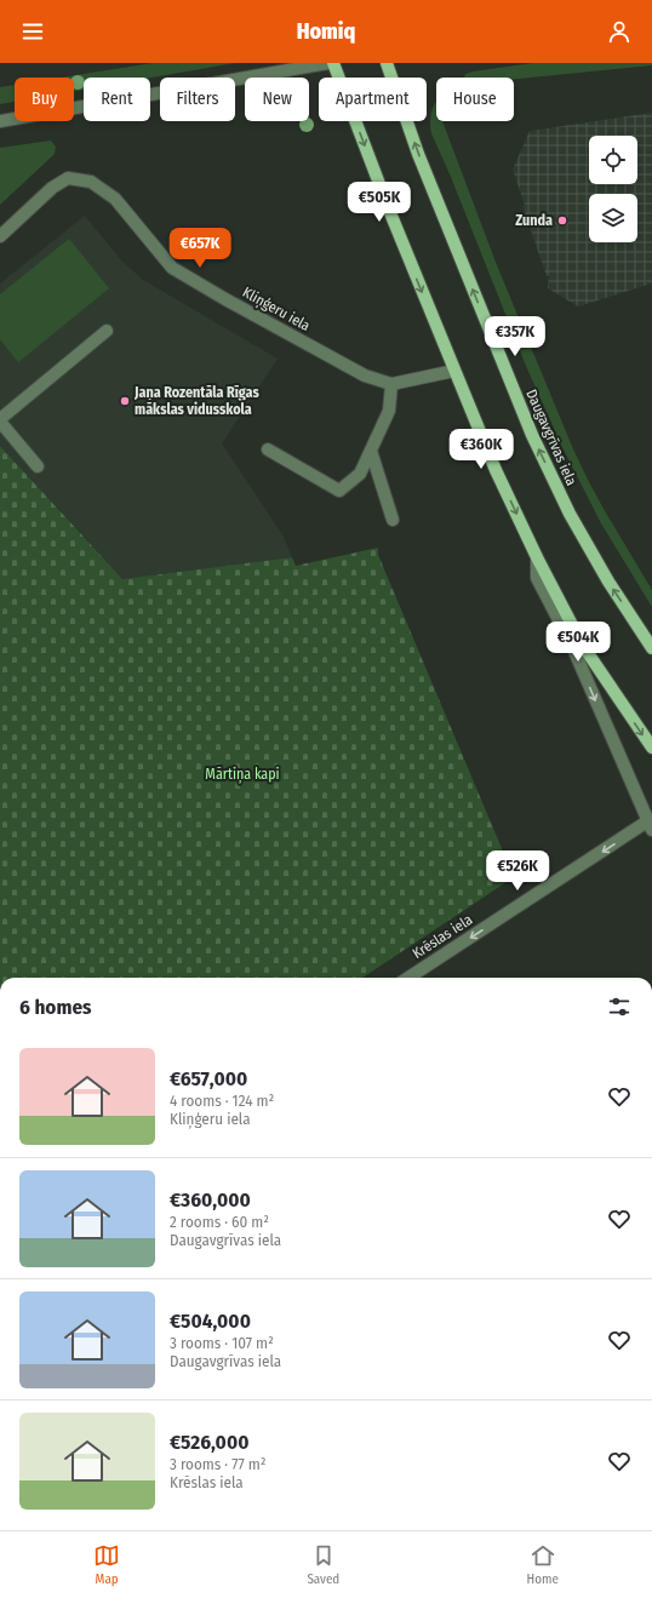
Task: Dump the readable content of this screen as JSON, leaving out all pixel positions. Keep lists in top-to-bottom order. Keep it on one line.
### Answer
{"streets":{"main road":["Daugavgrīvas iela"],"street":["Kliņģeru iela","Krēslas iela"]},"one_way":["Krēslas iela"],"parks":["Mārtiņa kapi"],"places":["Zunda","Jaņa Rozentāla Rīgas mākslas vidusskola"],"page":{"header":"Homiq","chip":["Buy","Rent","Filters","New","Apartment","House"],"price":["€505K","€657K","€357K","€360K","€504K","€526K"],"heading":"6 homes","list":[{"name":"€657,000","note":"4 rooms · 124 m² · Kliņģeru iela"},{"name":"€360,000","note":"2 rooms · 60 m² · Daugavgrīvas iela"},{"name":"€504,000","note":"3 rooms · 107 m² · Daugavgrīvas iela"},{"name":"€526,000","note":"3 rooms · 77 m² · Krēslas iela"}],"tabs":["Map","Saved","Home"]}}
